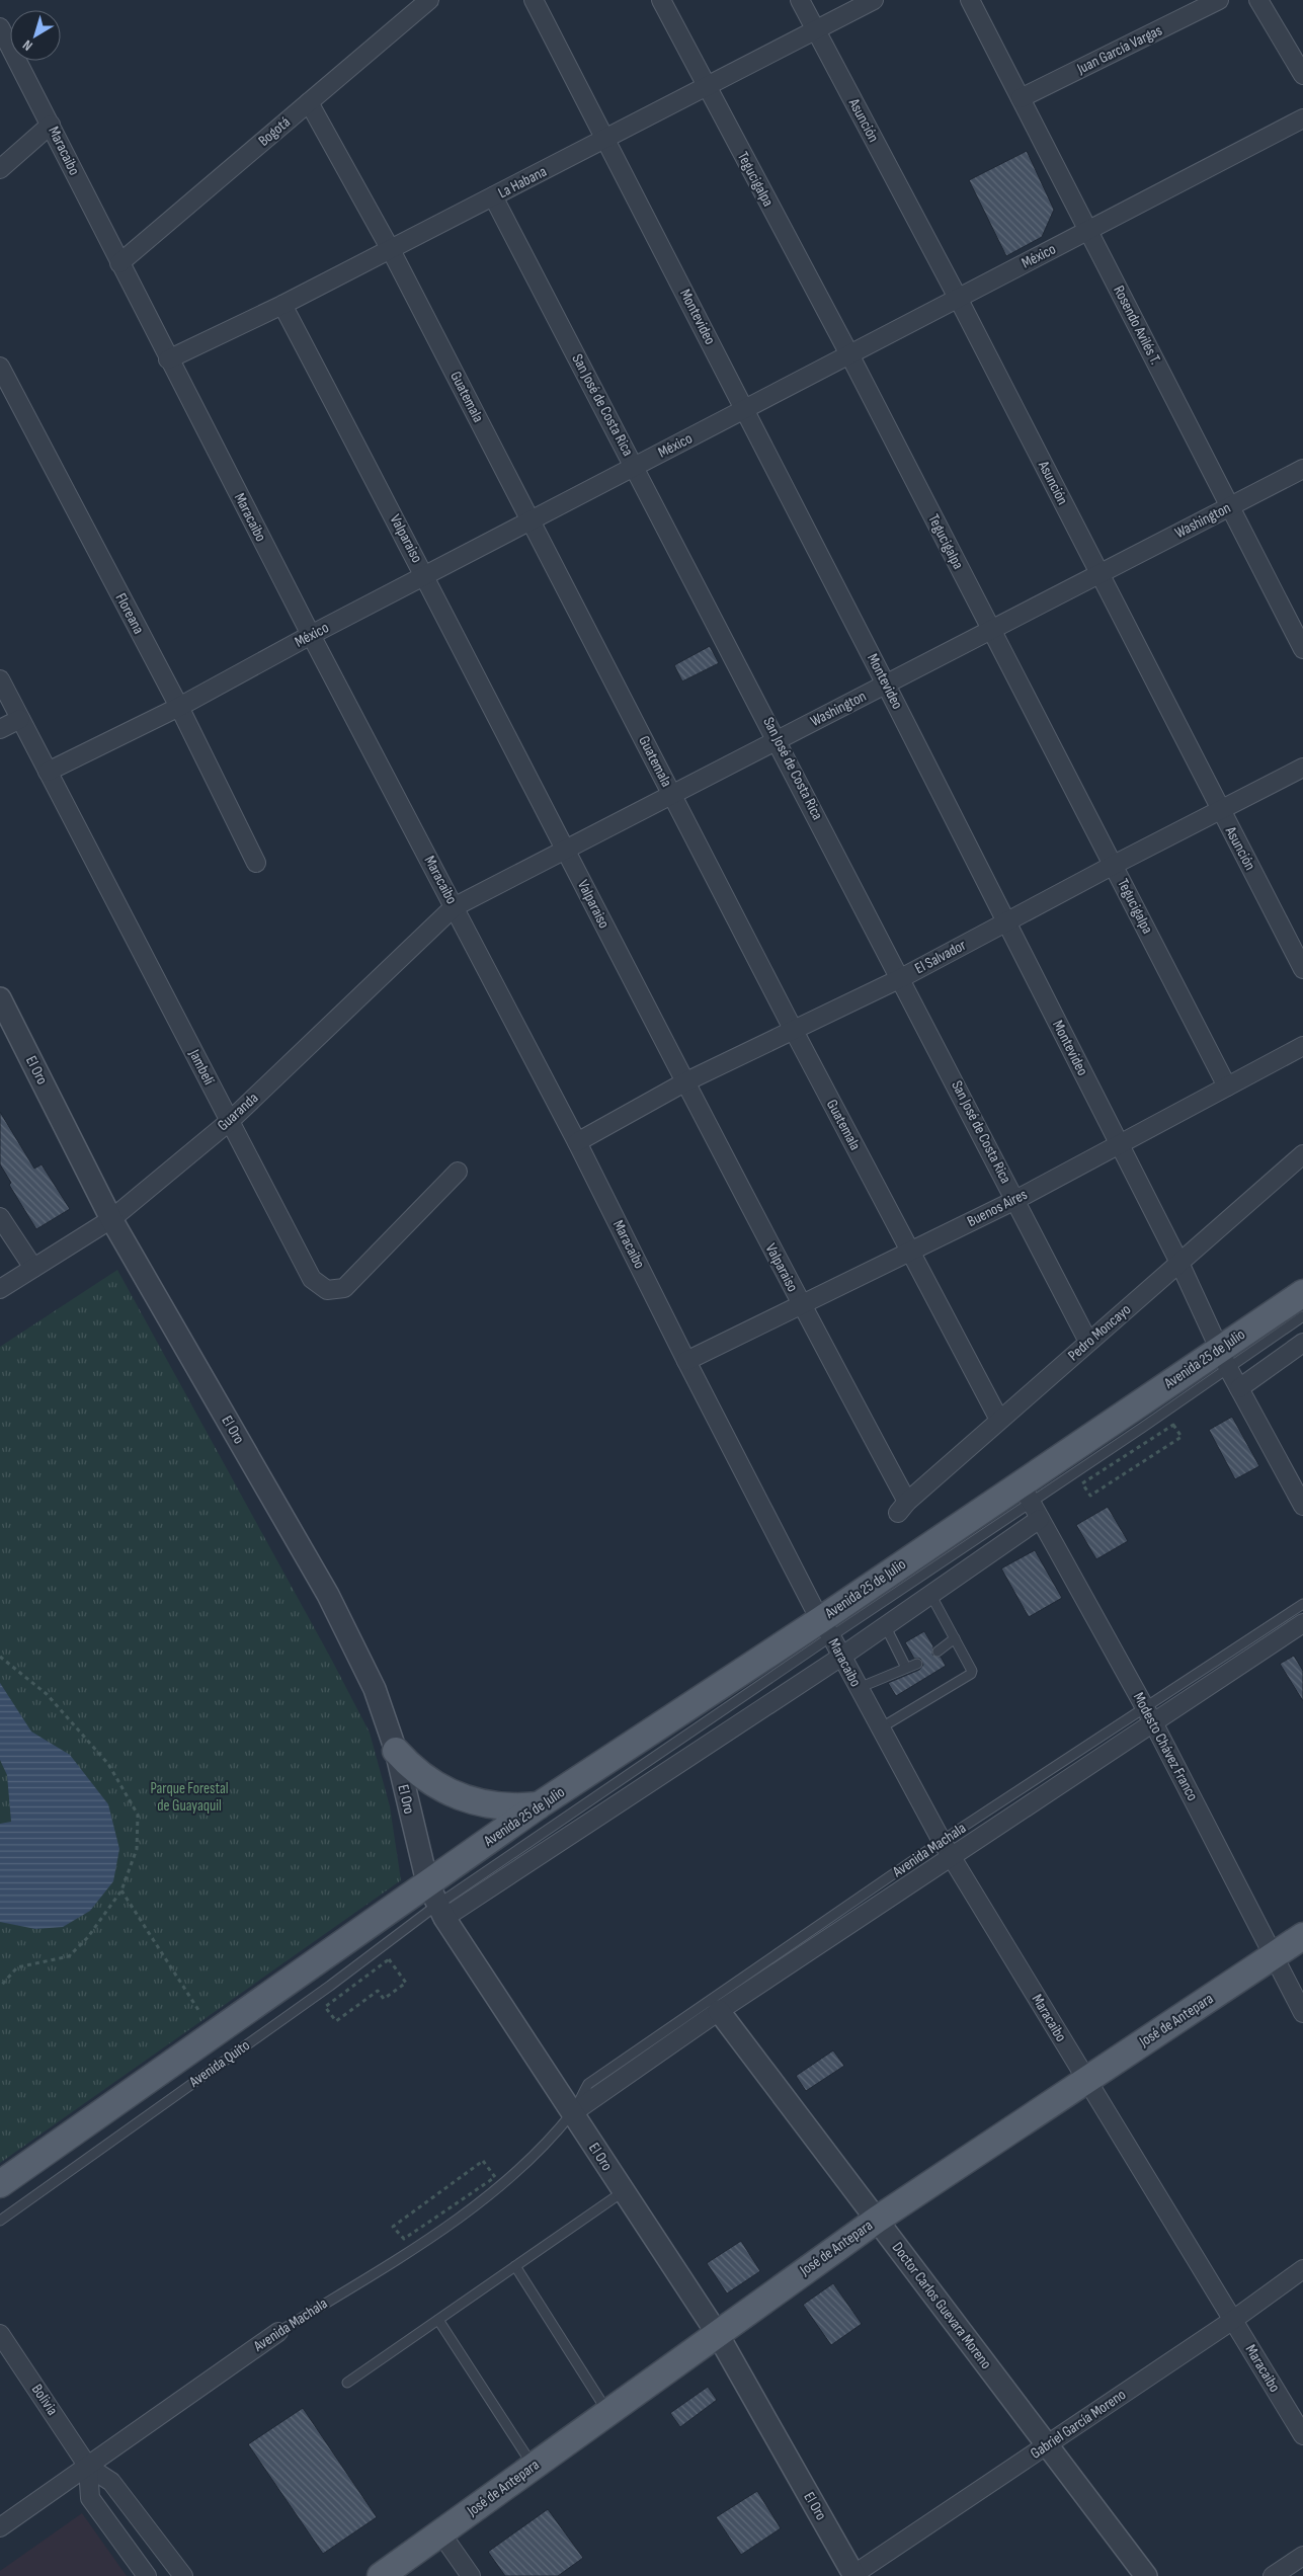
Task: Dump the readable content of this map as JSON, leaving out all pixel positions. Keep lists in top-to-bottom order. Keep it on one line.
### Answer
{"streets":{"main road":["Avenida 25 de Julio","José de Antepara","Avenida Quito"],"street":["Juan García Vargas","Asunción","Bogotá","Maracaibo","Tegucigalpa","La Habana","México","Montevideo","Rosendo Avilés T.","Guatemala","San José de Costa Rica","Washington","Valparaiso","Floreana","El Salvador","Jambelí","El Oro","Guaranda","Buenos Aires","Pedro Moncayo","Modesto Chávez Franco","Avenida Machala","Doctor Carlos Guevara Moreno","Bolivia","Gabriel García Moreno"]},"crossings":[["Juan García Vargas","Rosendo Avilés T."],["Asunción","La Habana"],["Asunción","México"],["Asunción","Washington"],["Asunción","El Salvador"],["Bogotá","Maracaibo"],["Bogotá","Guatemala"],["Maracaibo","La Habana"],["Maracaibo","México"],["Maracaibo","Washington"],["Maracaibo","El Salvador"],["Maracaibo","Guaranda"],["Maracaibo","Buenos Aires"],["Maracaibo","Avenida 25 de Julio"],["Maracaibo","Avenida Machala"],["Maracaibo","José de Antepara"],["Maracaibo","Gabriel García Moreno"],["Tegucigalpa","La Habana"],["Tegucigalpa","México"],["Tegucigalpa","Washington"],["Tegucigalpa","El Salvador"],["Tegucigalpa","Buenos Aires"],["La Habana","Montevideo"],["La Habana","Guatemala"],["La Habana","San José de Costa Rica"],["La Habana","Valparaiso"],["México","Montevideo"],["México","Rosendo Avilés T."],["México","Guatemala"],["México","San José de Costa Rica"],["México","Valparaiso"],["México","Floreana"],["México","Jambelí"],["Montevideo","Washington"],["Montevideo","El Salvador"],["Montevideo","Buenos Aires"],["Montevideo","Pedro Moncayo"],["Montevideo","Avenida 25 de Julio"],["Rosendo Avilés T.","Washington"],["Guatemala","Washington"],["Guatemala","El Salvador"],["Guatemala","Buenos Aires"],["Guatemala","Pedro Moncayo"],["San José de Costa Rica","Washington"],["San José de Costa Rica","El Salvador"],["San José de Costa Rica","Buenos Aires"],["San José de Costa Rica","Pedro Moncayo"],["Washington","Valparaiso"],["Washington","Guaranda"],["Valparaiso","El Salvador"],["Valparaiso","Buenos Aires"],["Valparaiso","Pedro Moncayo"],["Jambelí","Guaranda"],["El Oro","Guaranda"],["El Oro","Avenida 25 de Julio"],["El Oro","Avenida Machala"],["El Oro","José de Antepara"],["El Oro","Avenida Quito"],["El Oro","Gabriel García Moreno"],["Avenida 25 de Julio","Modesto Chávez Franco"],["Avenida 25 de Julio","Avenida Quito"],["Modesto Chávez Franco","Avenida Machala"],["Modesto Chávez Franco","José de Antepara"],["Avenida Machala","Doctor Carlos Guevara Moreno"],["Avenida Machala","Bolivia"],["José de Antepara","Doctor Carlos Guevara Moreno"],["Doctor Carlos Guevara Moreno","Gabriel García Moreno"]],"parks":["Parque Forestal de Guayaquil"],"north":"bottom left"}
